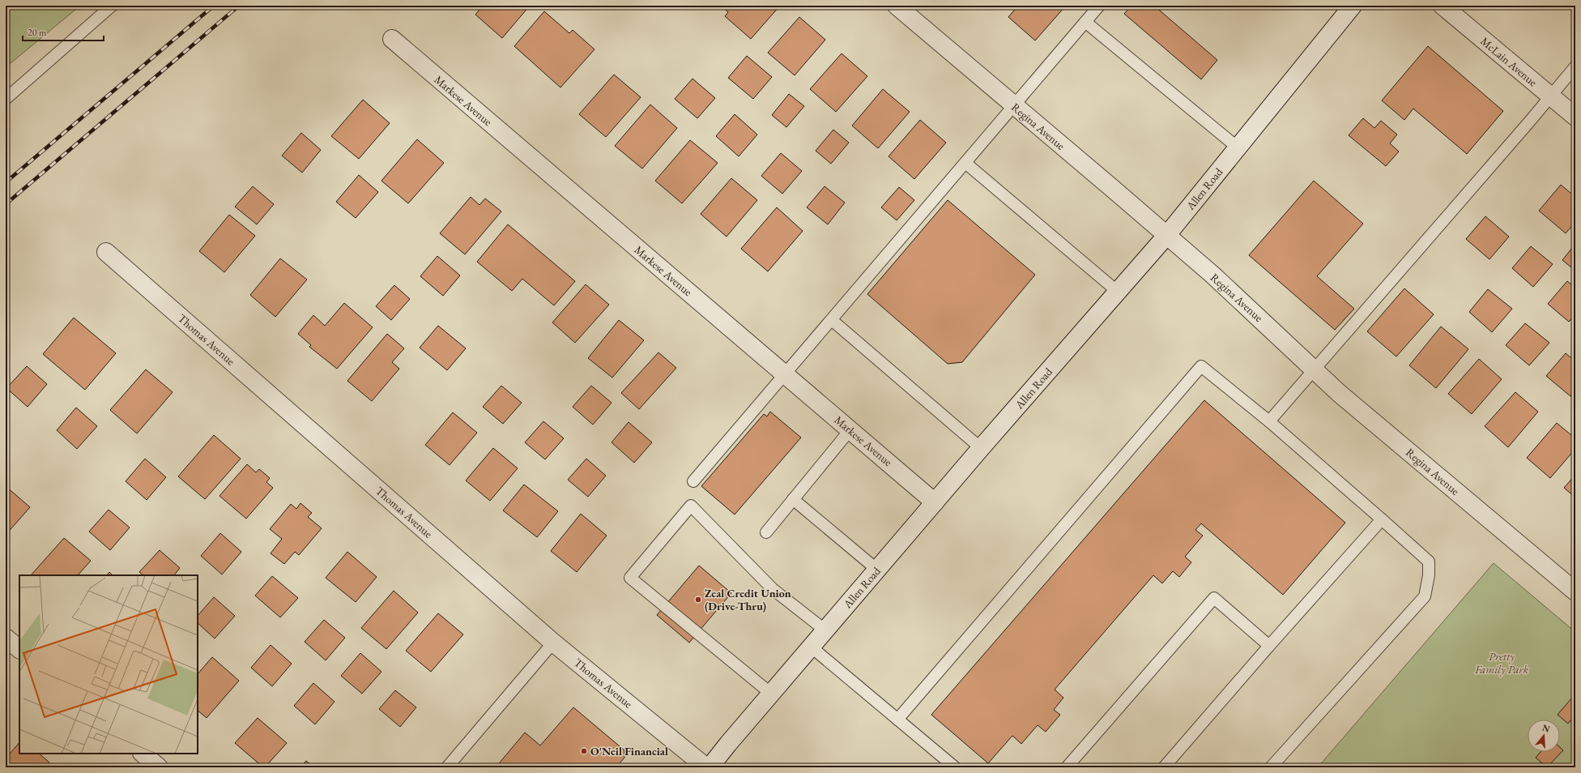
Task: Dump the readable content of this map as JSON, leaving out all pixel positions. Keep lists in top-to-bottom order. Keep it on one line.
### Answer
{"streets":{"street":["McLain Avenue","Markese Avenue","Regina Avenue","Allen Road","Thomas Avenue"]},"crossings":[["Markese Avenue","Allen Road"],["Regina Avenue","Allen Road"]],"parks":["Pretty Family Park"],"places":["Zeal Credit Union (Drive-Thru)","O'Neil Financial"],"scale_bar":"20 m","north":"top"}
